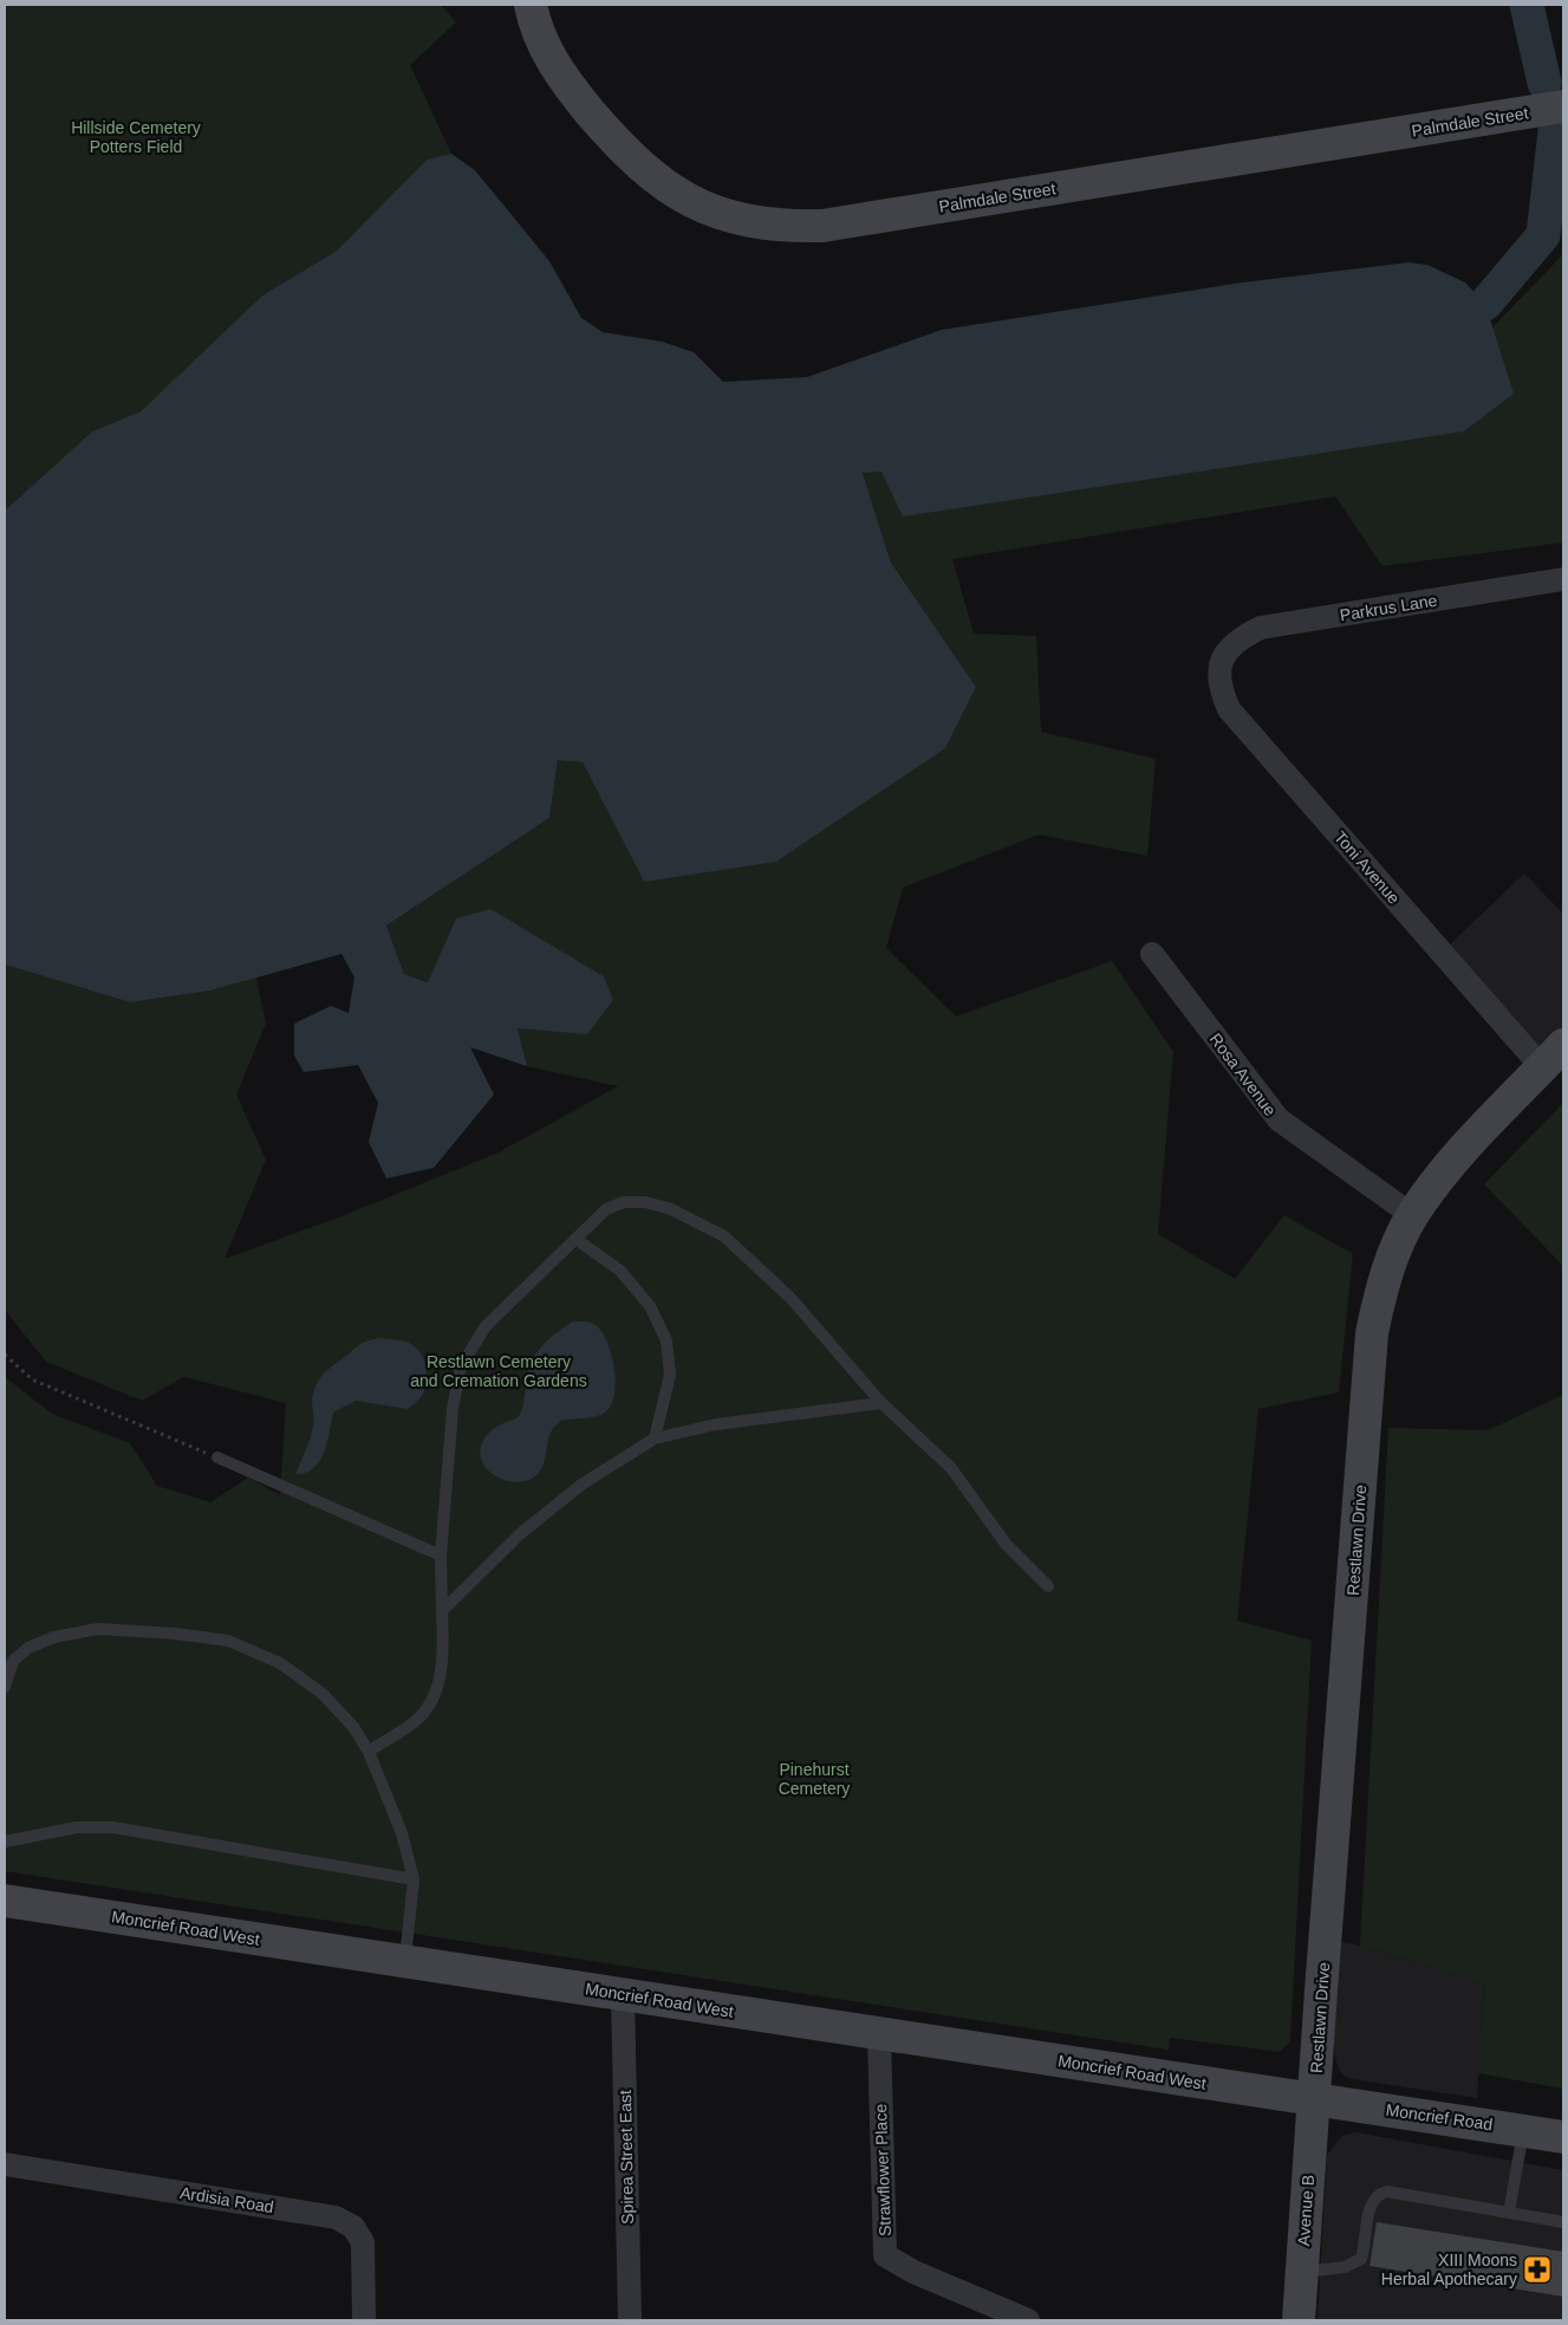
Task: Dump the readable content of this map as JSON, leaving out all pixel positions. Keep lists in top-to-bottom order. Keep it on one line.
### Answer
{"streets":{"street":["Palmdale Street","Parkrus Lane","Toni Avenue","Rosa Avenue","Restlawn Drive","Moncrief Road West","Moncrief Road","Spirea Street East","Strawflower Place","Ardisia Road","Avenue B"]},"crossings":[["Parkrus Lane","Toni Avenue"],["Toni Avenue","Restlawn Drive"],["Rosa Avenue","Restlawn Drive"],["Restlawn Drive","Moncrief Road West"],["Restlawn Drive","Moncrief Road"],["Restlawn Drive","Avenue B"],["Moncrief Road West","Moncrief Road"],["Moncrief Road West","Spirea Street East"],["Moncrief Road West","Strawflower Place"],["Moncrief Road West","Avenue B"],["Moncrief Road","Avenue B"]],"parks":["Hillside Cemetery Potters Field","Restlawn Cemetery and Cremation Gardens","Pinehurst Cemetery"],"places":{"pharmacy":["XIII Moons Herbal Apothecary"]}}
